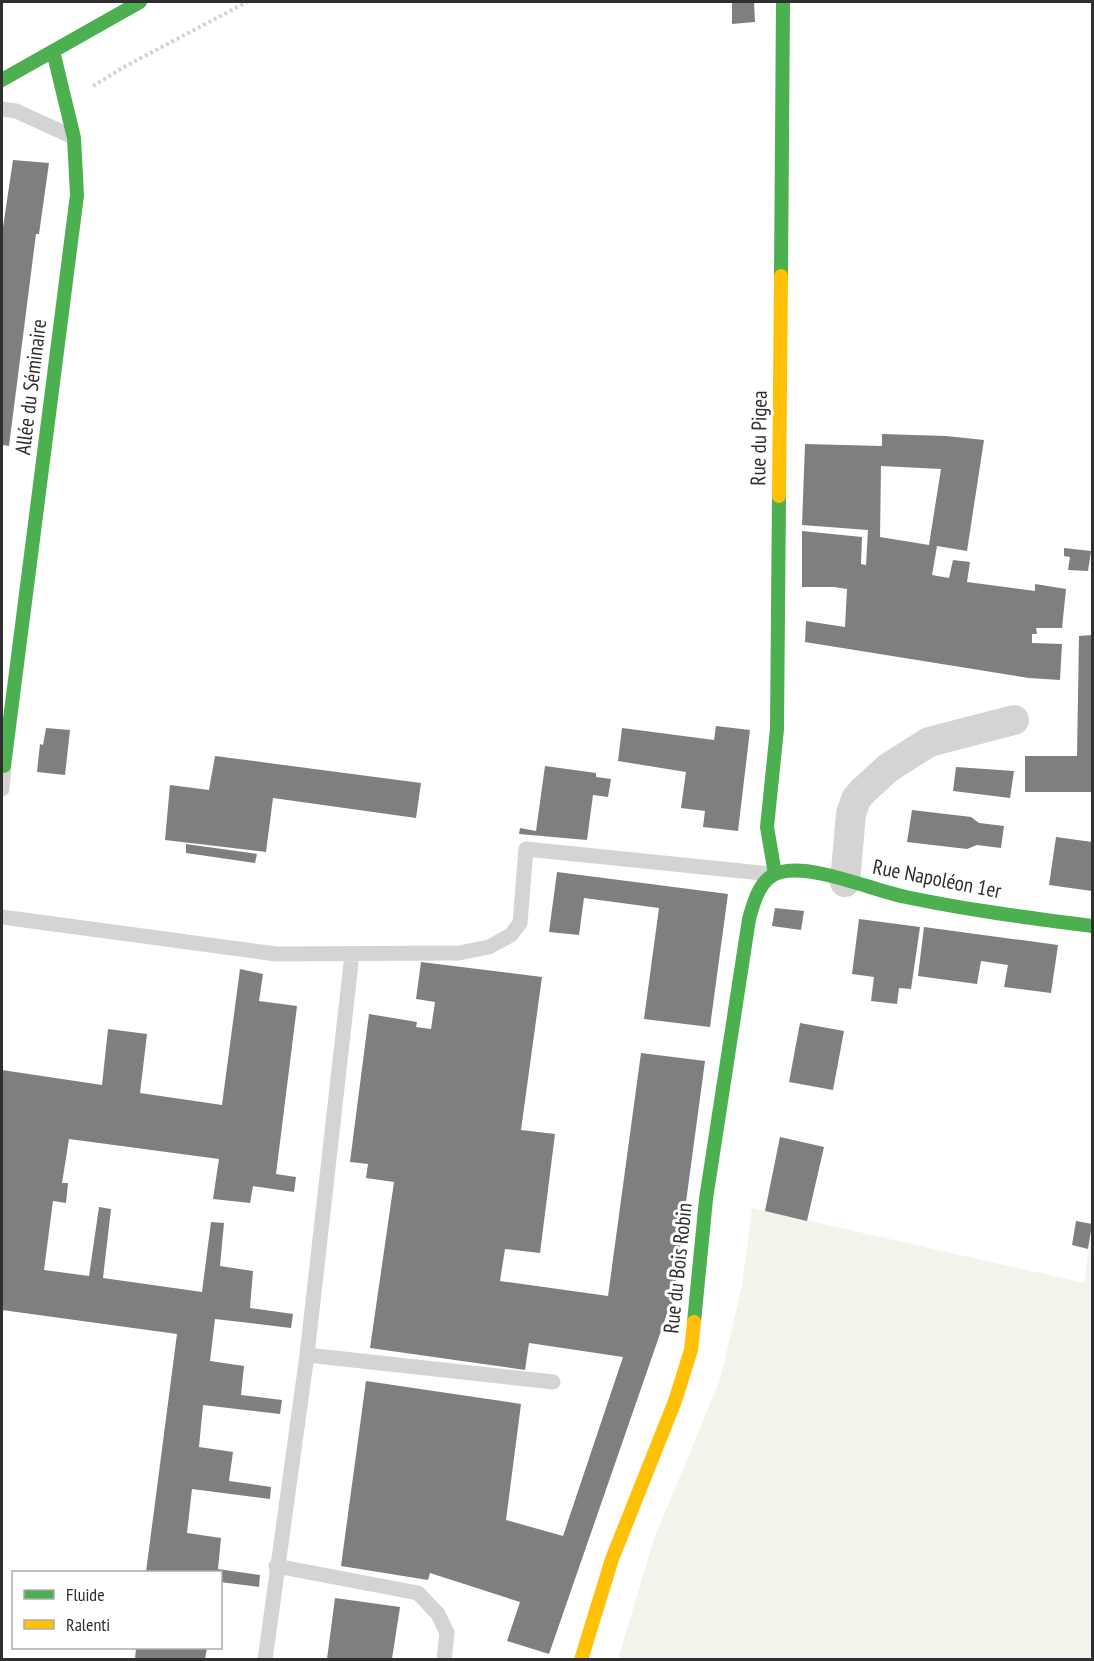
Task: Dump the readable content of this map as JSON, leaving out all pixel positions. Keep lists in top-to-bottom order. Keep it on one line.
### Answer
{"streets":{"street":["Allée du Séminaire","Rue du Pigea","Rue Napoléon 1er","Rue du Bois Robin"]},"crossings":[["Rue du Pigea","Rue Napoléon 1er"],["Rue du Pigea","Rue du Bois Robin"],["Rue Napoléon 1er","Rue du Bois Robin"]],"legend":["Fluide","Ralenti"]}
